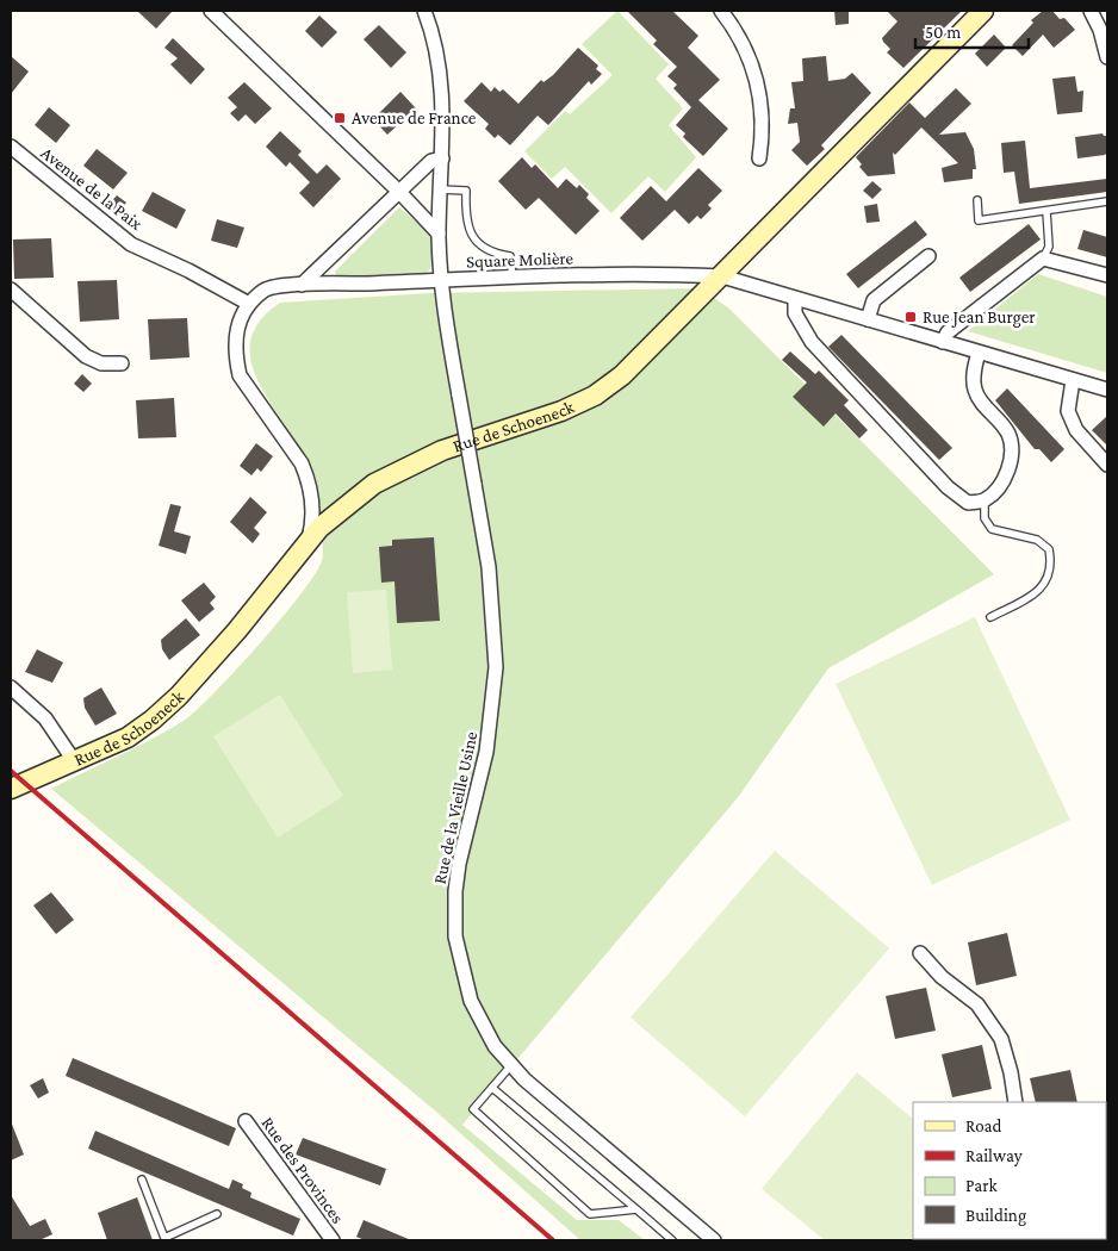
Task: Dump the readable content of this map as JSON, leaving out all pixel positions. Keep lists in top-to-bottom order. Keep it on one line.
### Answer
{"streets":{"main road":["Rue de Schoeneck"],"street":["Avenue de la Paix","Square Molière","Rue de la Vieille Usine","Rue des Provinces"]},"crossings":[["Square Molière","Rue de Schoeneck"],["Square Molière","Rue de la Vieille Usine"]],"places":{"transit":["Avenue de France","Rue Jean Burger"]},"legend":["Road","Railway","Park","Building"],"scale_bar":"50 m"}
